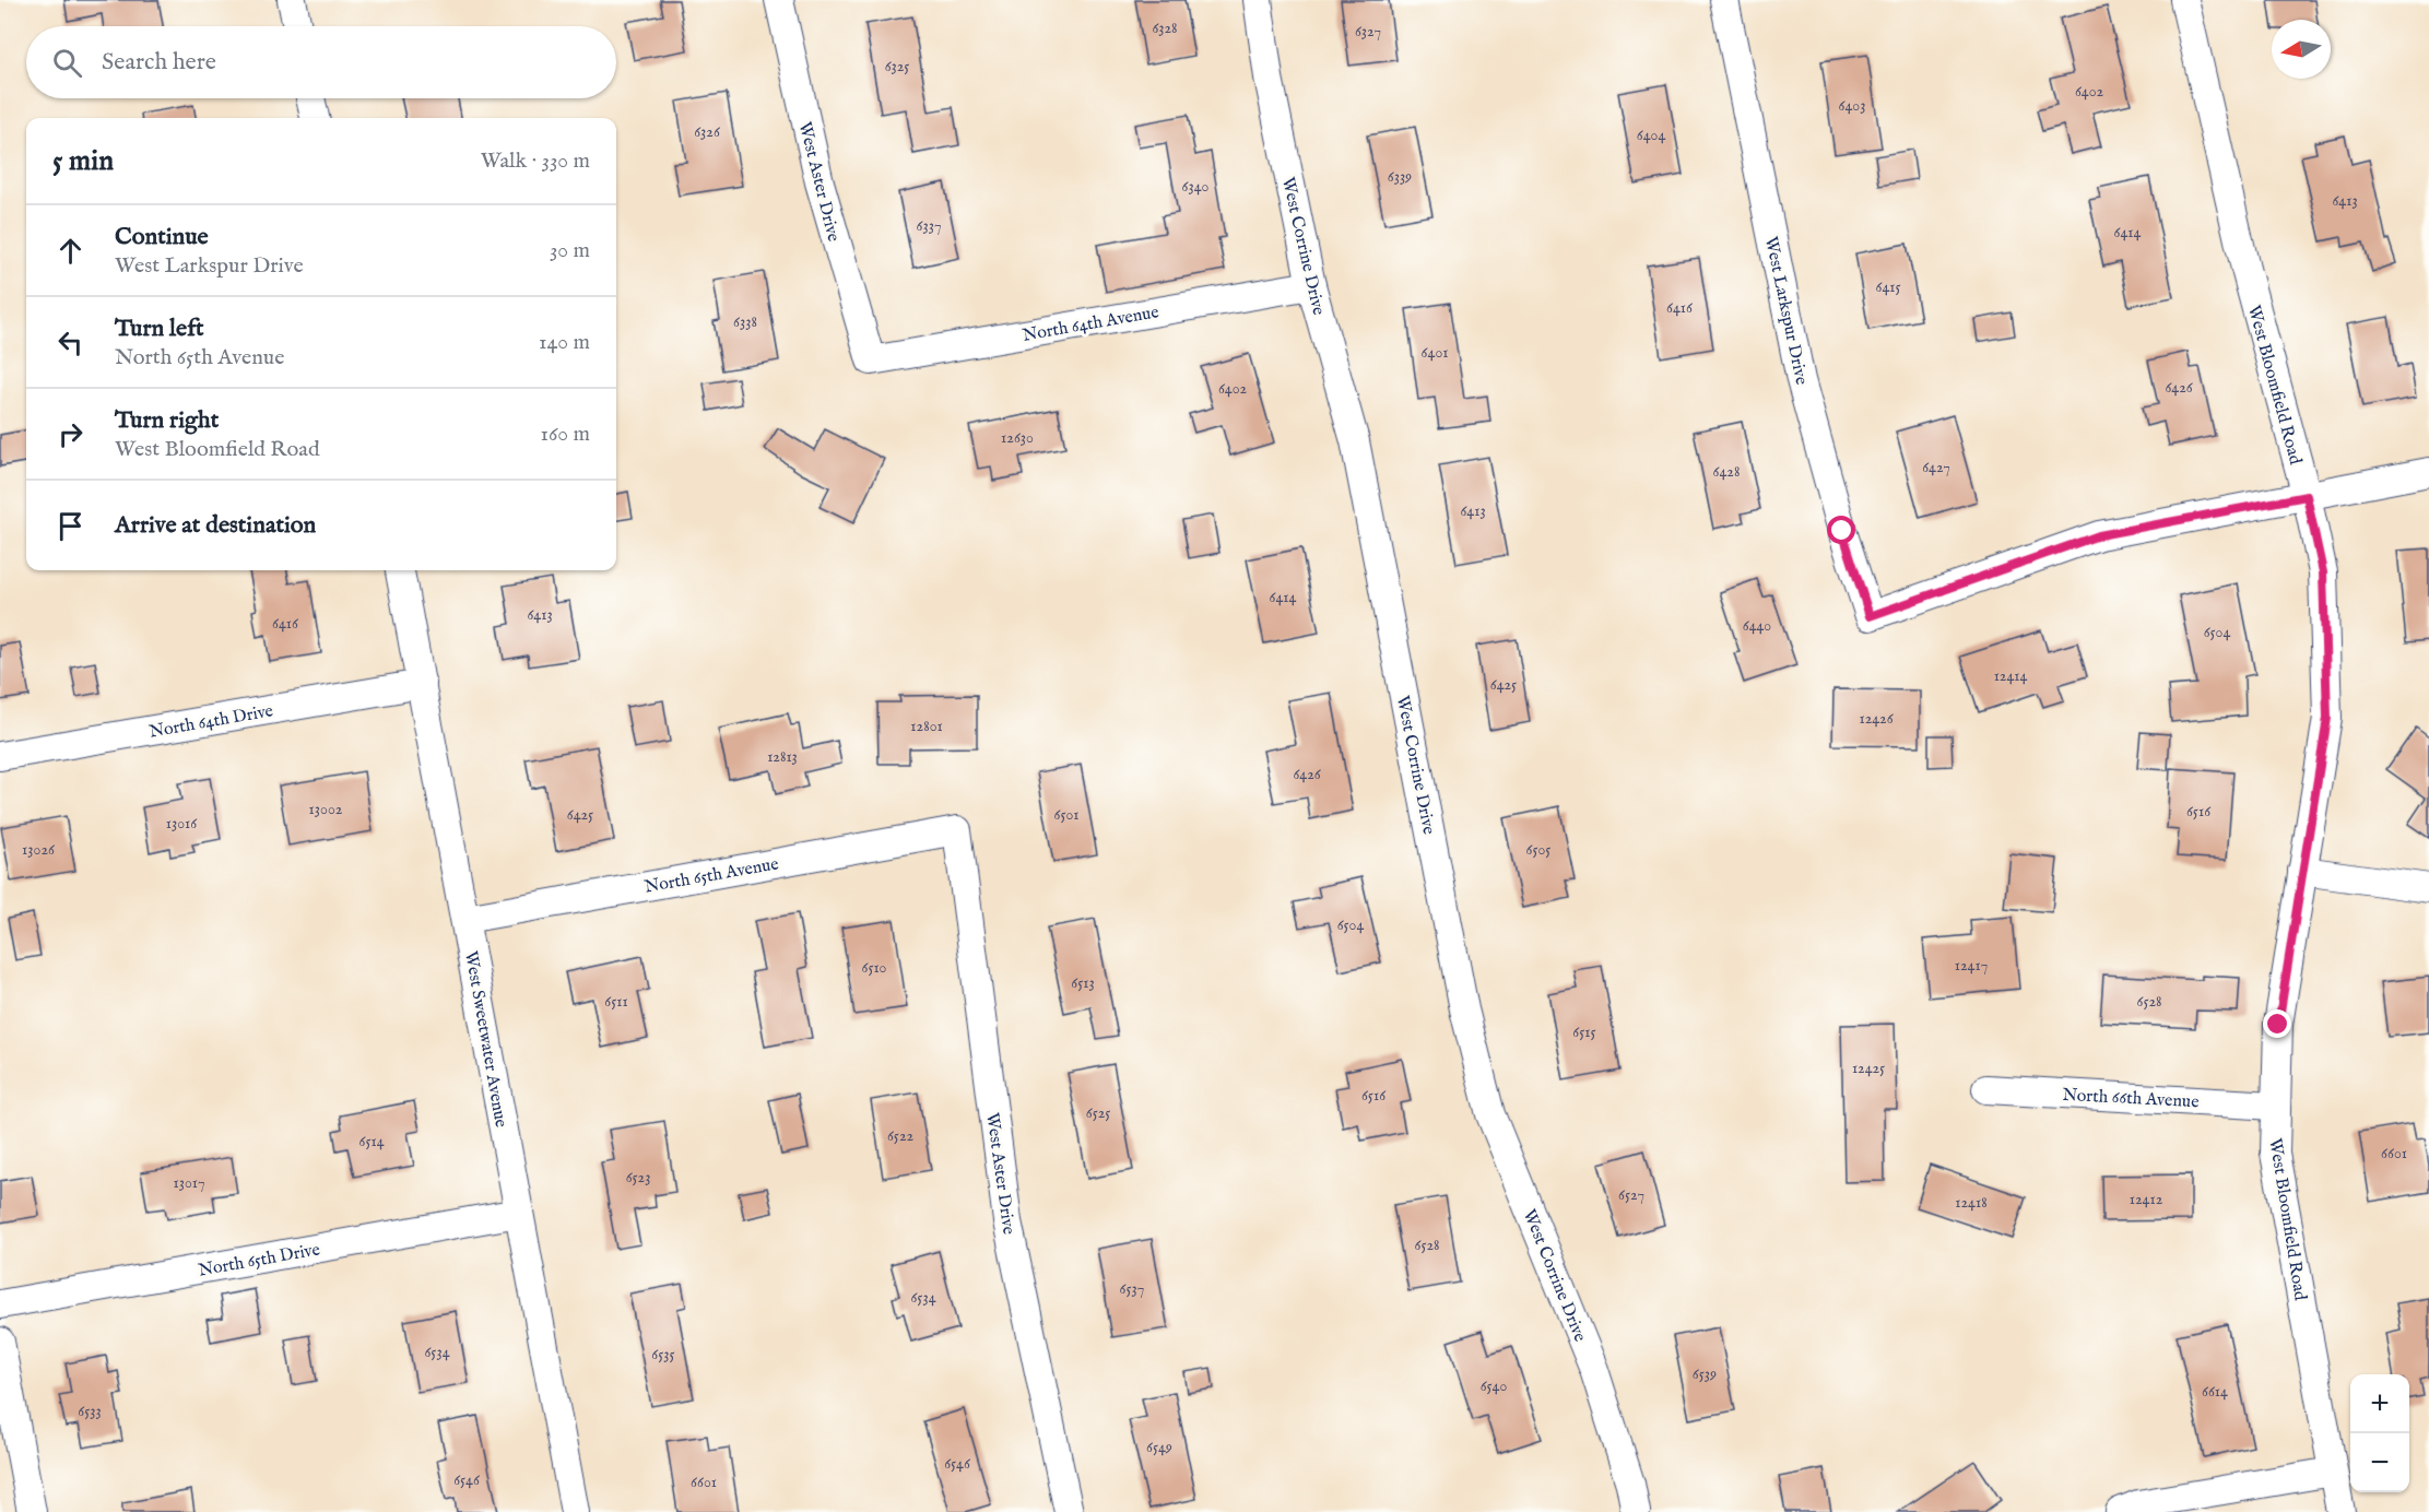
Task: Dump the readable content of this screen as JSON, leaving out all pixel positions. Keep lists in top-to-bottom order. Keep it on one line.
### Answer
{"streets":{"street":["West Aster Drive","West Corrine Drive","West Larkspur Drive","North 64th Avenue","West Bloomfield Road","North 64th Drive","North 65th Avenue","West Sweetwater Avenue","North 66th Avenue","North 65th Drive"]},"crossings":[["West Aster Drive","North 64th Avenue"],["West Aster Drive","North 65th Avenue"],["West Corrine Drive","North 64th Avenue"],["West Larkspur Drive","West Bloomfield Road"],["West Bloomfield Road","North 66th Avenue"],["North 64th Drive","West Sweetwater Avenue"],["North 65th Avenue","West Sweetwater Avenue"],["West Sweetwater Avenue","North 65th Drive"]],"house_numbers":["6328","6327","6325","6402","6403","6326","6404","6339","6340","6413","6337","6414","6415","6416","6338","6401","6426","6402","12630","6427","6428","6413","6414","6413","6416","6440","6504","12414","6425","12426","12801","12813","6426","13002","6516","6425","6501","13016","13026","6505","6504","12417","6510","6513","6511","6528","6515","12425","6516","6525","6522","6514","6601","6523","13017","6527","12412","12418","6528","6537","6534","6534","6535","6539","6540","6614","6533","6549","6546","6546","6601"],"north":"left","page":{"search":"Search here","heading":["5 min","Walk · 330 m"],"list":[["Continue","West Larkspur Drive","30 m"],["Turn left","North 65th Avenue","140 m"],["Turn right","West Bloomfield Road","160 m"],"Arrive at destination"],"map_buttons":["+","−"]}}
